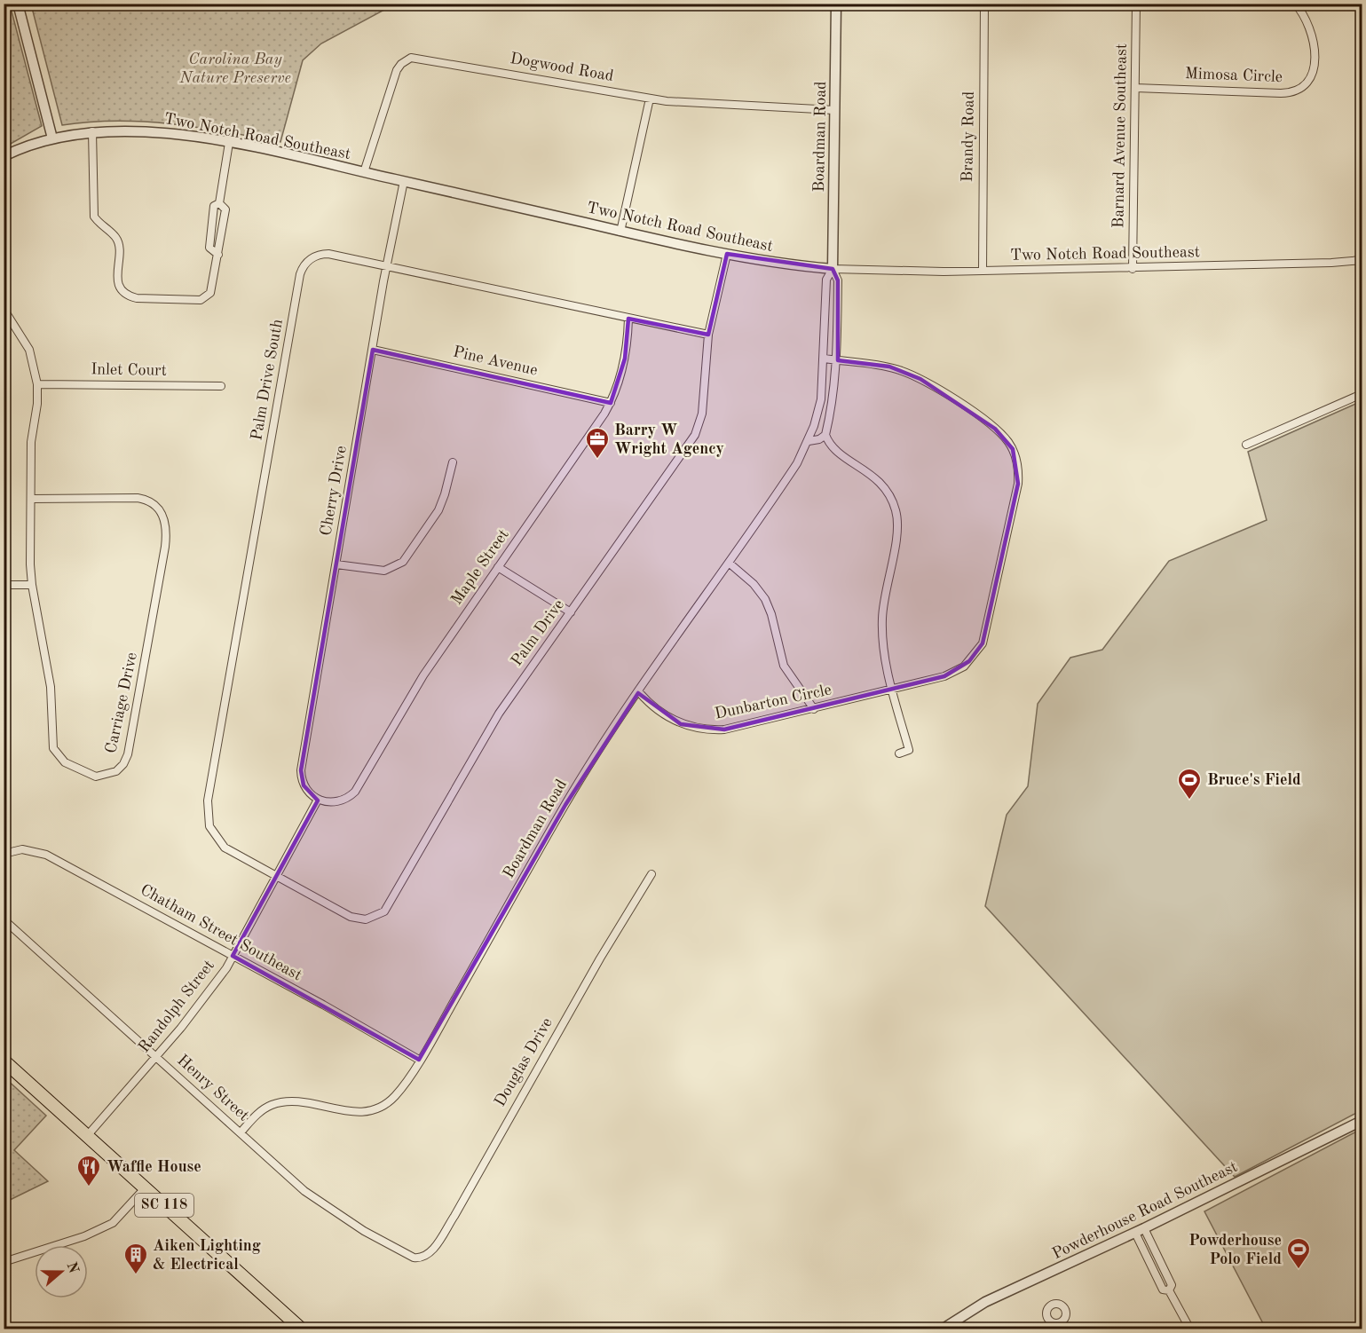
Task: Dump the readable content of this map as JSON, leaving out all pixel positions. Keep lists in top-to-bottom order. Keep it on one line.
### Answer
{"streets":{"main road":["SC 118"],"street":["Dogwood Road","Mimosa Circle","Barnard Avenue Southeast","Two Notch Road Southeast","Boardman Road","Brandy Road","Pine Avenue","Inlet Court","Palm Drive South","Cherry Drive","Maple Street","Palm Drive","Dunbarton Circle","Carriage Drive","Chatham Street Southeast","Randolph Street","Douglas Drive","Henry Street","Powderhouse Road Southeast"]},"crossings":[["Dogwood Road","Two Notch Road Southeast"],["Dogwood Road","Boardman Road"],["Mimosa Circle","Barnard Avenue Southeast"],["Barnard Avenue Southeast","Two Notch Road Southeast"],["Two Notch Road Southeast","Boardman Road"],["Two Notch Road Southeast","Brandy Road"],["Two Notch Road Southeast","Cherry Drive"],["Two Notch Road Southeast","Palm Drive"],["Boardman Road","Dunbarton Circle"],["Boardman Road","Chatham Street Southeast"],["Boardman Road","Henry Street"],["Pine Avenue","Cherry Drive"],["Pine Avenue","Maple Street"],["Inlet Court","Carriage Drive"],["Palm Drive South","Cherry Drive"],["Palm Drive South","Maple Street"],["Palm Drive South","Palm Drive"],["Palm Drive South","Randolph Street"],["Cherry Drive","Maple Street"],["Cherry Drive","Randolph Street"],["Maple Street","Randolph Street"],["Palm Drive","Randolph Street"],["Chatham Street Southeast","Randolph Street"],["Randolph Street","Henry Street"],["Randolph Street","SC 118"],["Douglas Drive","Henry Street"]],"parks":["Carolina Bay Nature Preserve"],"places":{"office":["Barry W Wright Agency"],"sports":["Bruce's Field","Powderhouse Polo Field"],"restaurant":["Waffle House"],"building":["Aiken Lighting & Electrical"]},"north":"right"}
